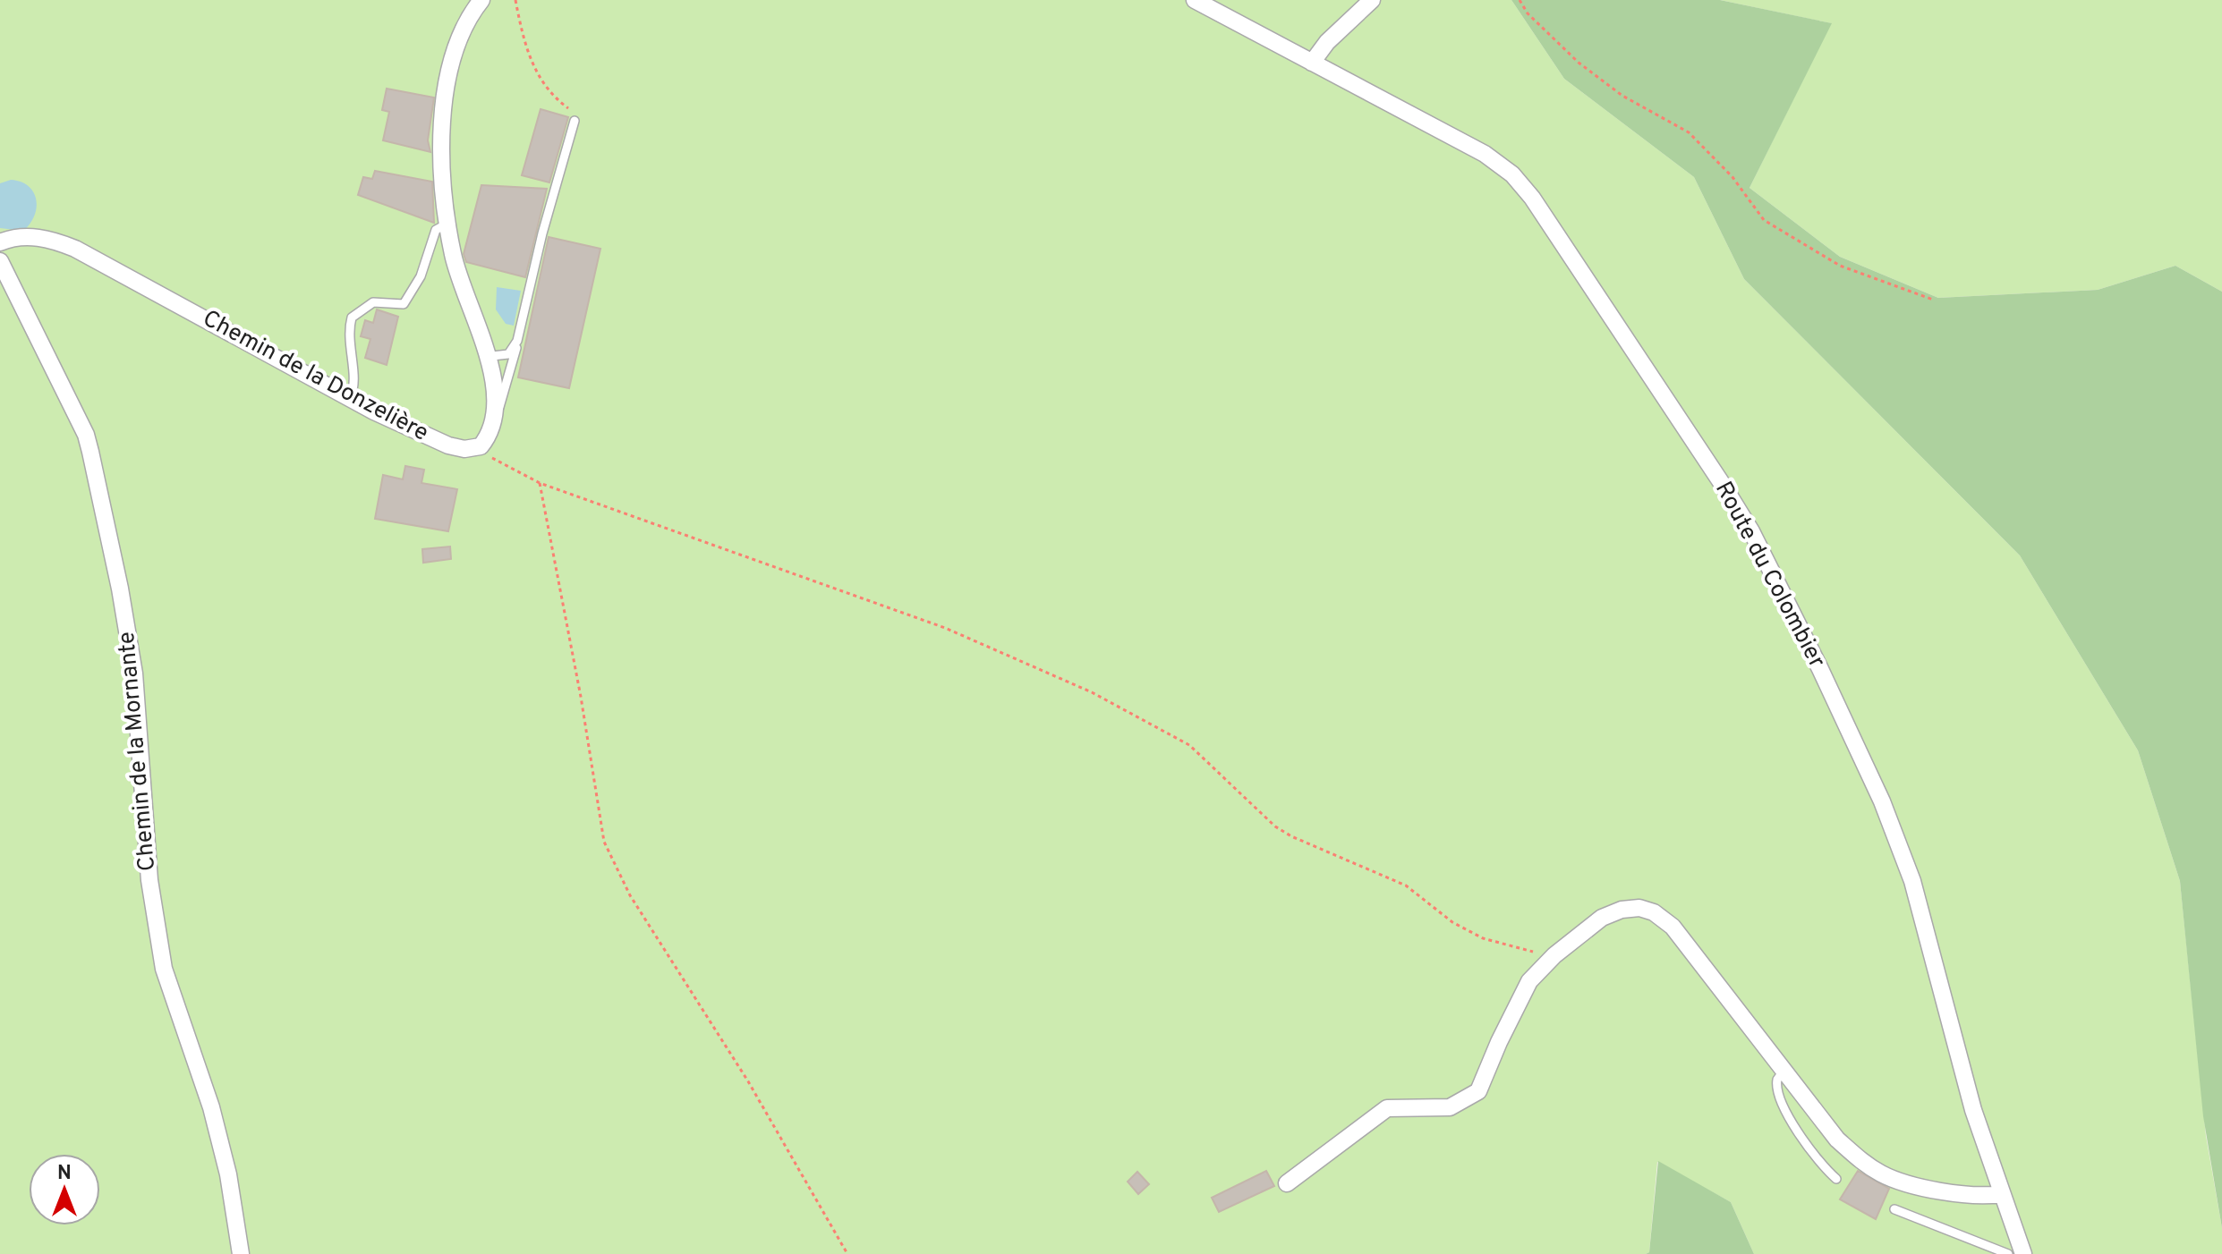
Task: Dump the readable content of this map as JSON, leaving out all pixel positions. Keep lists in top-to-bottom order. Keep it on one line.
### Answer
{"streets":{"street":["Chemin de la Donzelière","Route du Colombier","Chemin de la Mornante"]},"north":"top"}
